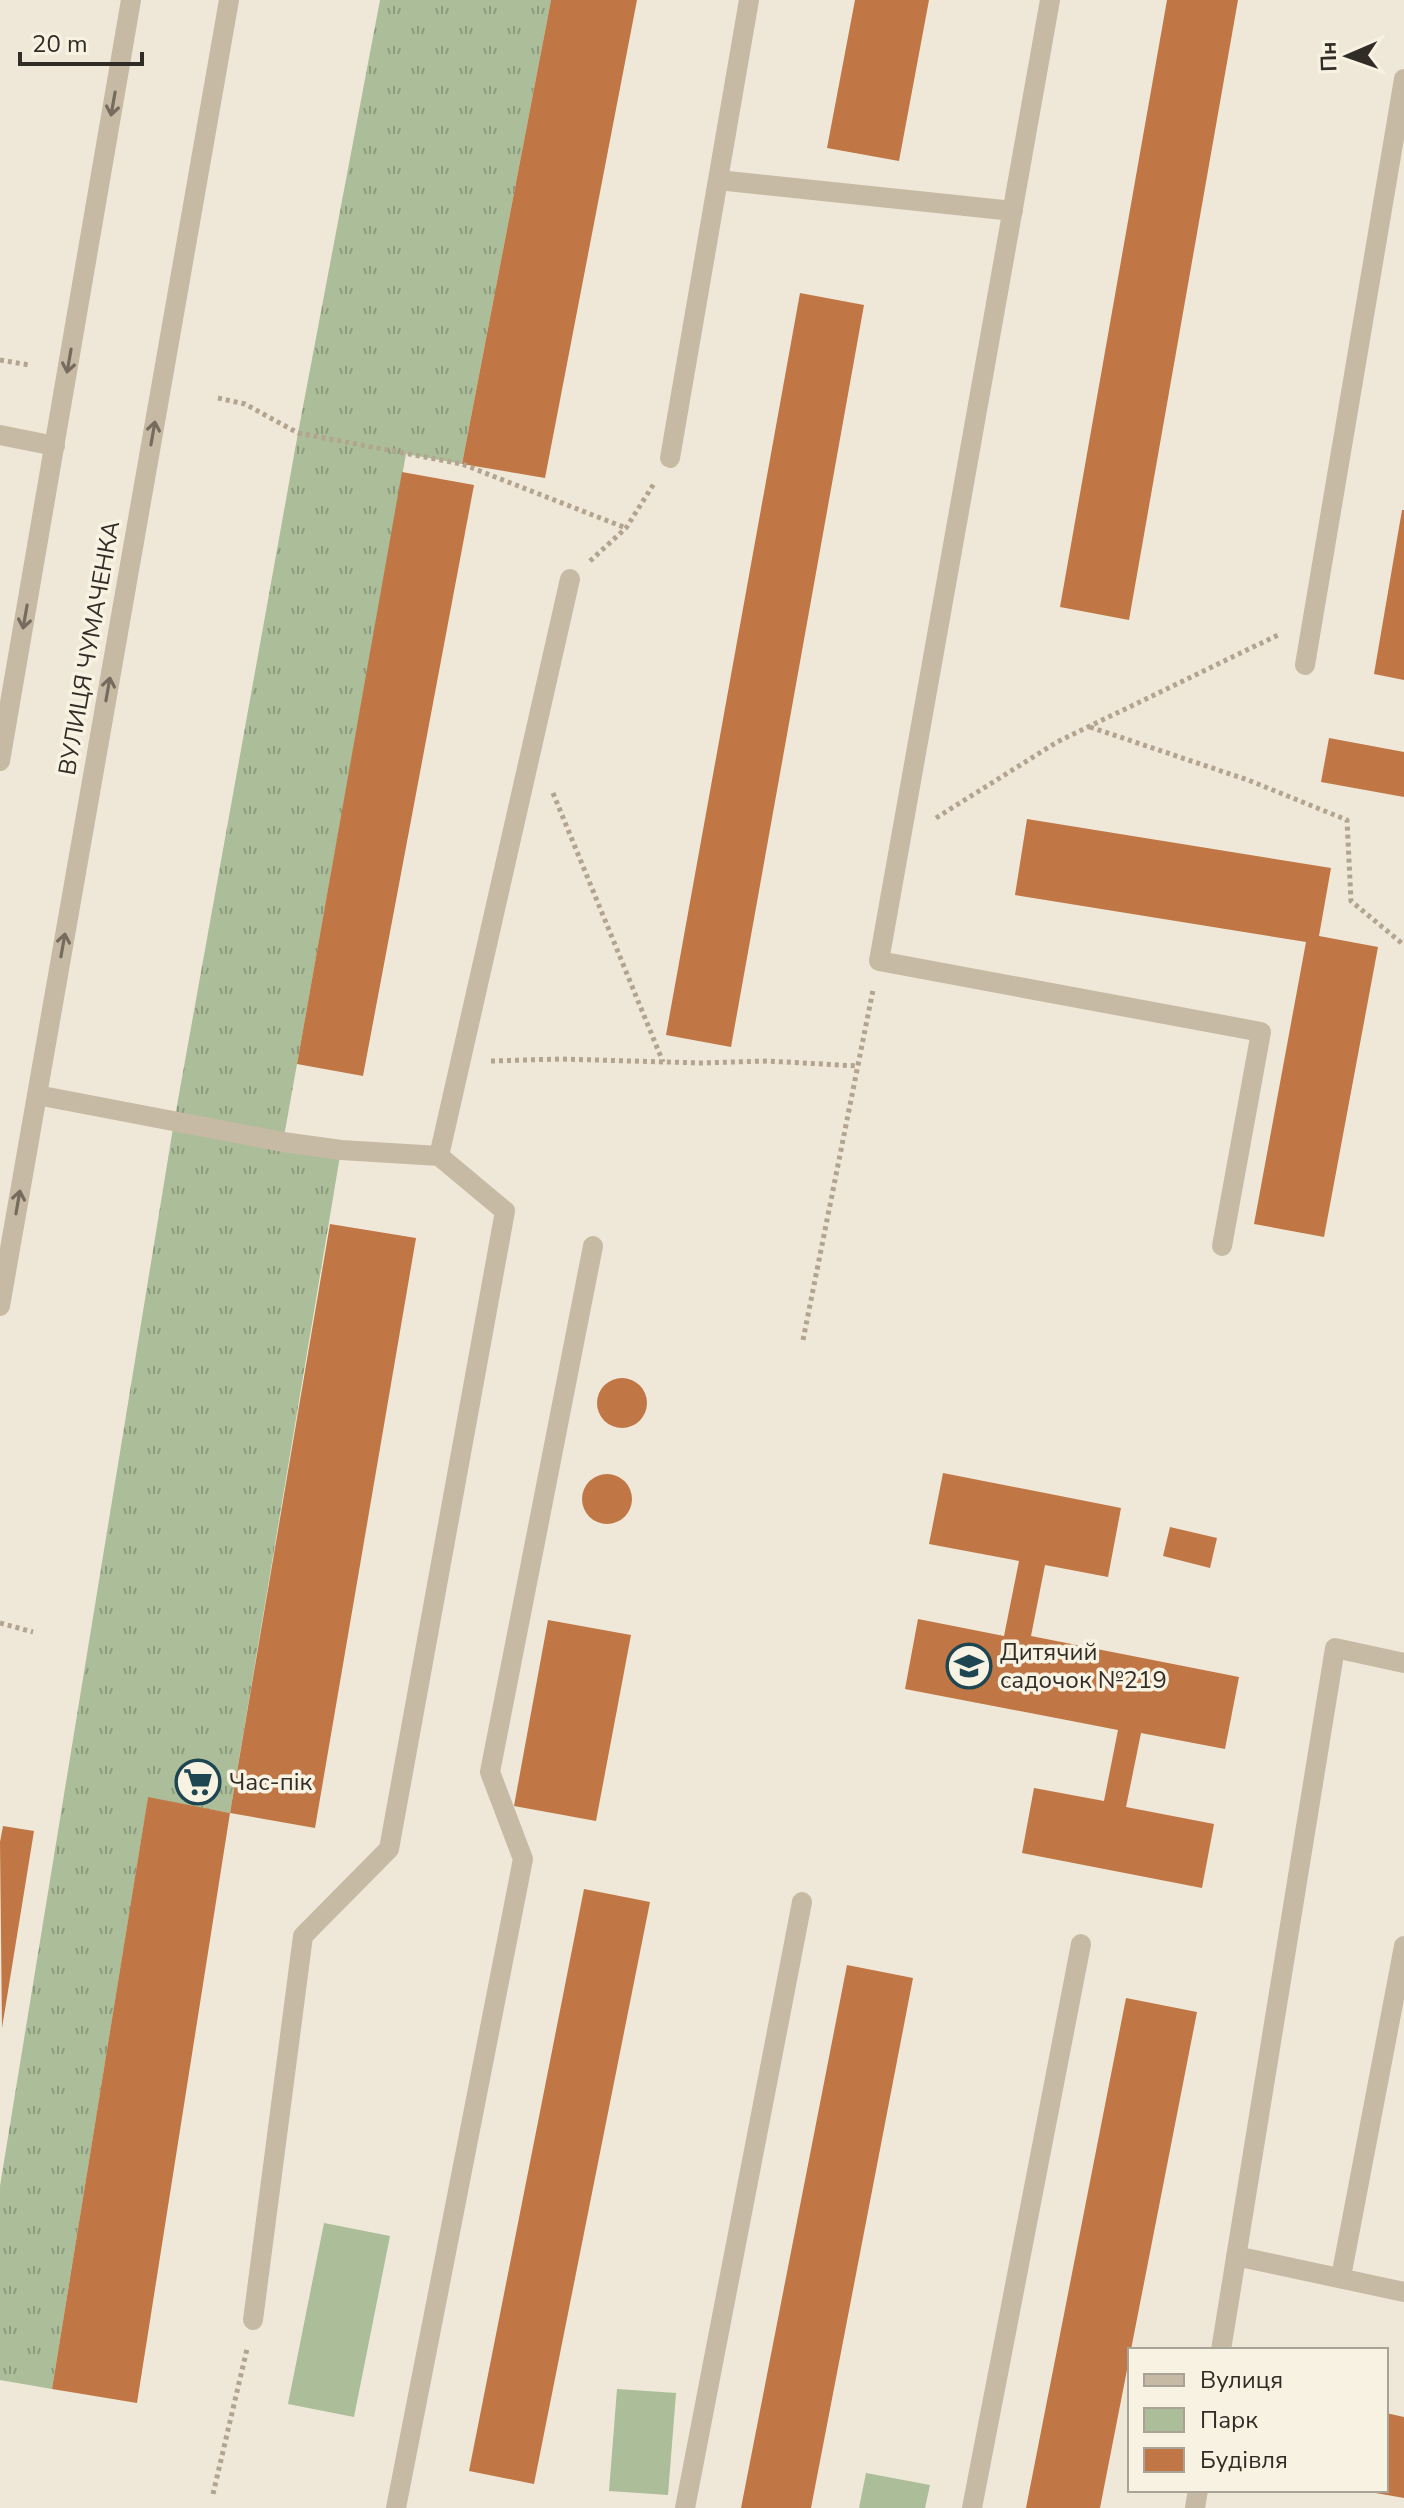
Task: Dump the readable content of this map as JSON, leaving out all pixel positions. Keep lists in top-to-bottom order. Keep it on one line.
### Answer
{"streets":{"street":["ВУЛИЦЯ ЧУМАЧЕНКА"]},"places":{"school or university":["Дитячий садочок №219"],"supermarket":["Час-пік"]},"legend":["Вулиця","Парк","Будівля"],"scale_bar":"20 m","north":"left"}
